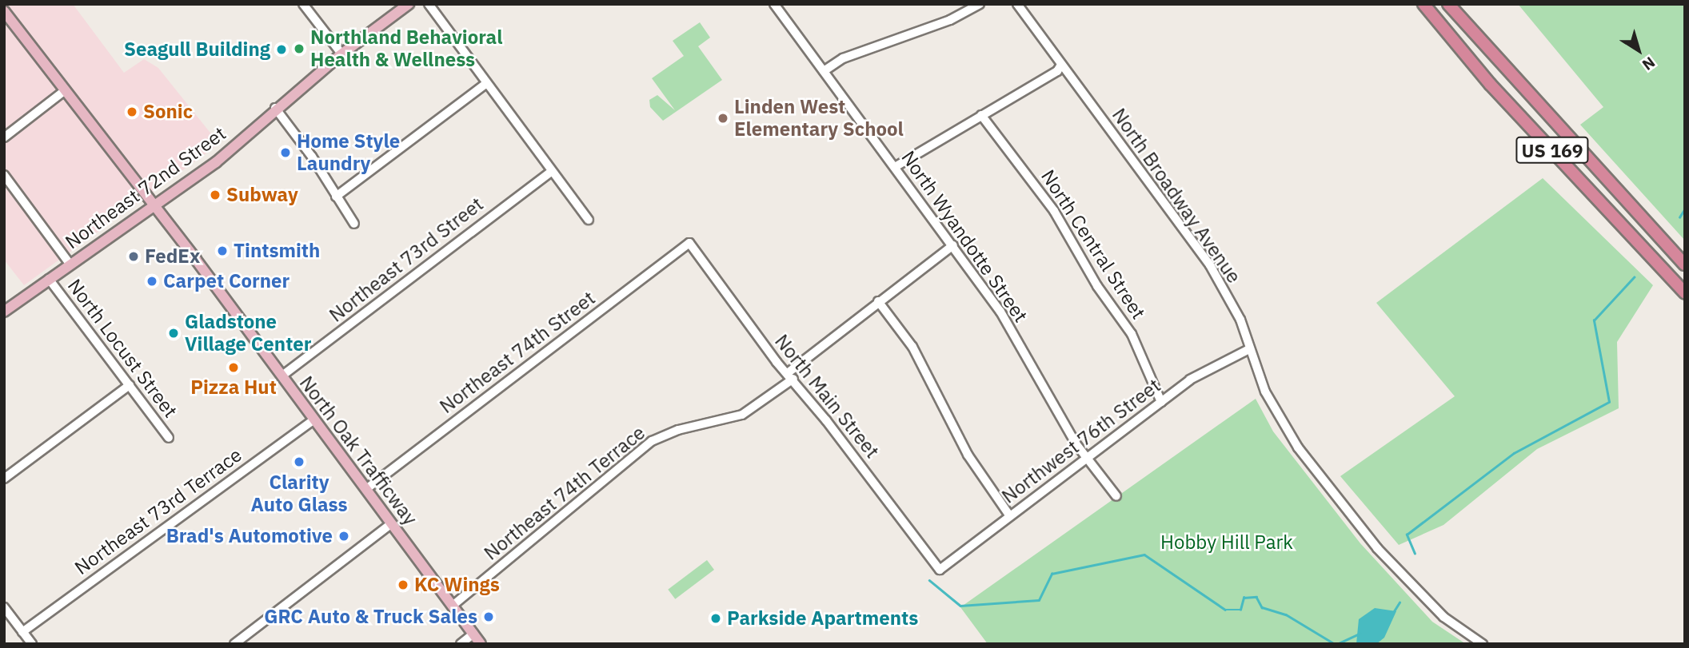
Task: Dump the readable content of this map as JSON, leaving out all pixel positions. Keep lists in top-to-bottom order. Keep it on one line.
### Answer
{"streets":{"highway":["US 169"],"main road":["Northeast 72nd Street","North Oak Trafficway"],"street":["North Broadway Avenue","North Wyandotte Street","North Central Street","Northeast 73rd Street","North Locust Street","Northeast 74th Street","North Main Street","Northwest 76th Street","Northeast 74th Terrace","Northeast 73rd Terrace"]},"crossings":[["Northeast 72nd Street","North Locust Street"],["Northeast 72nd Street","North Oak Trafficway"],["North Broadway Avenue","Northwest 76th Street"],["North Wyandotte Street","Northwest 76th Street"],["North Wyandotte Street","Northeast 74th Terrace"],["North Central Street","Northwest 76th Street"],["Northeast 73rd Street","North Oak Trafficway"],["Northeast 74th Street","North Main Street"],["Northeast 74th Street","North Oak Trafficway"],["North Main Street","Northwest 76th Street"],["North Main Street","Northeast 74th Terrace"],["North Oak Trafficway","Northeast 74th Terrace"],["North Oak Trafficway","Northeast 73rd Terrace"]],"parks":["Hobby Hill Park"],"places":["Northland Behavioral Health & Wellness","Seagull Building","Sonic","Linden West Elementary School","Home Style Laundry","Subway","Tintsmith","FedEx","Carpet Corner","Gladstone Village Center","Pizza Hut","Clarity Auto Glass","Brad's Automotive","KC Wings","GRC Auto & Truck Sales","Parkside Apartments"],"north":"bottom right"}
